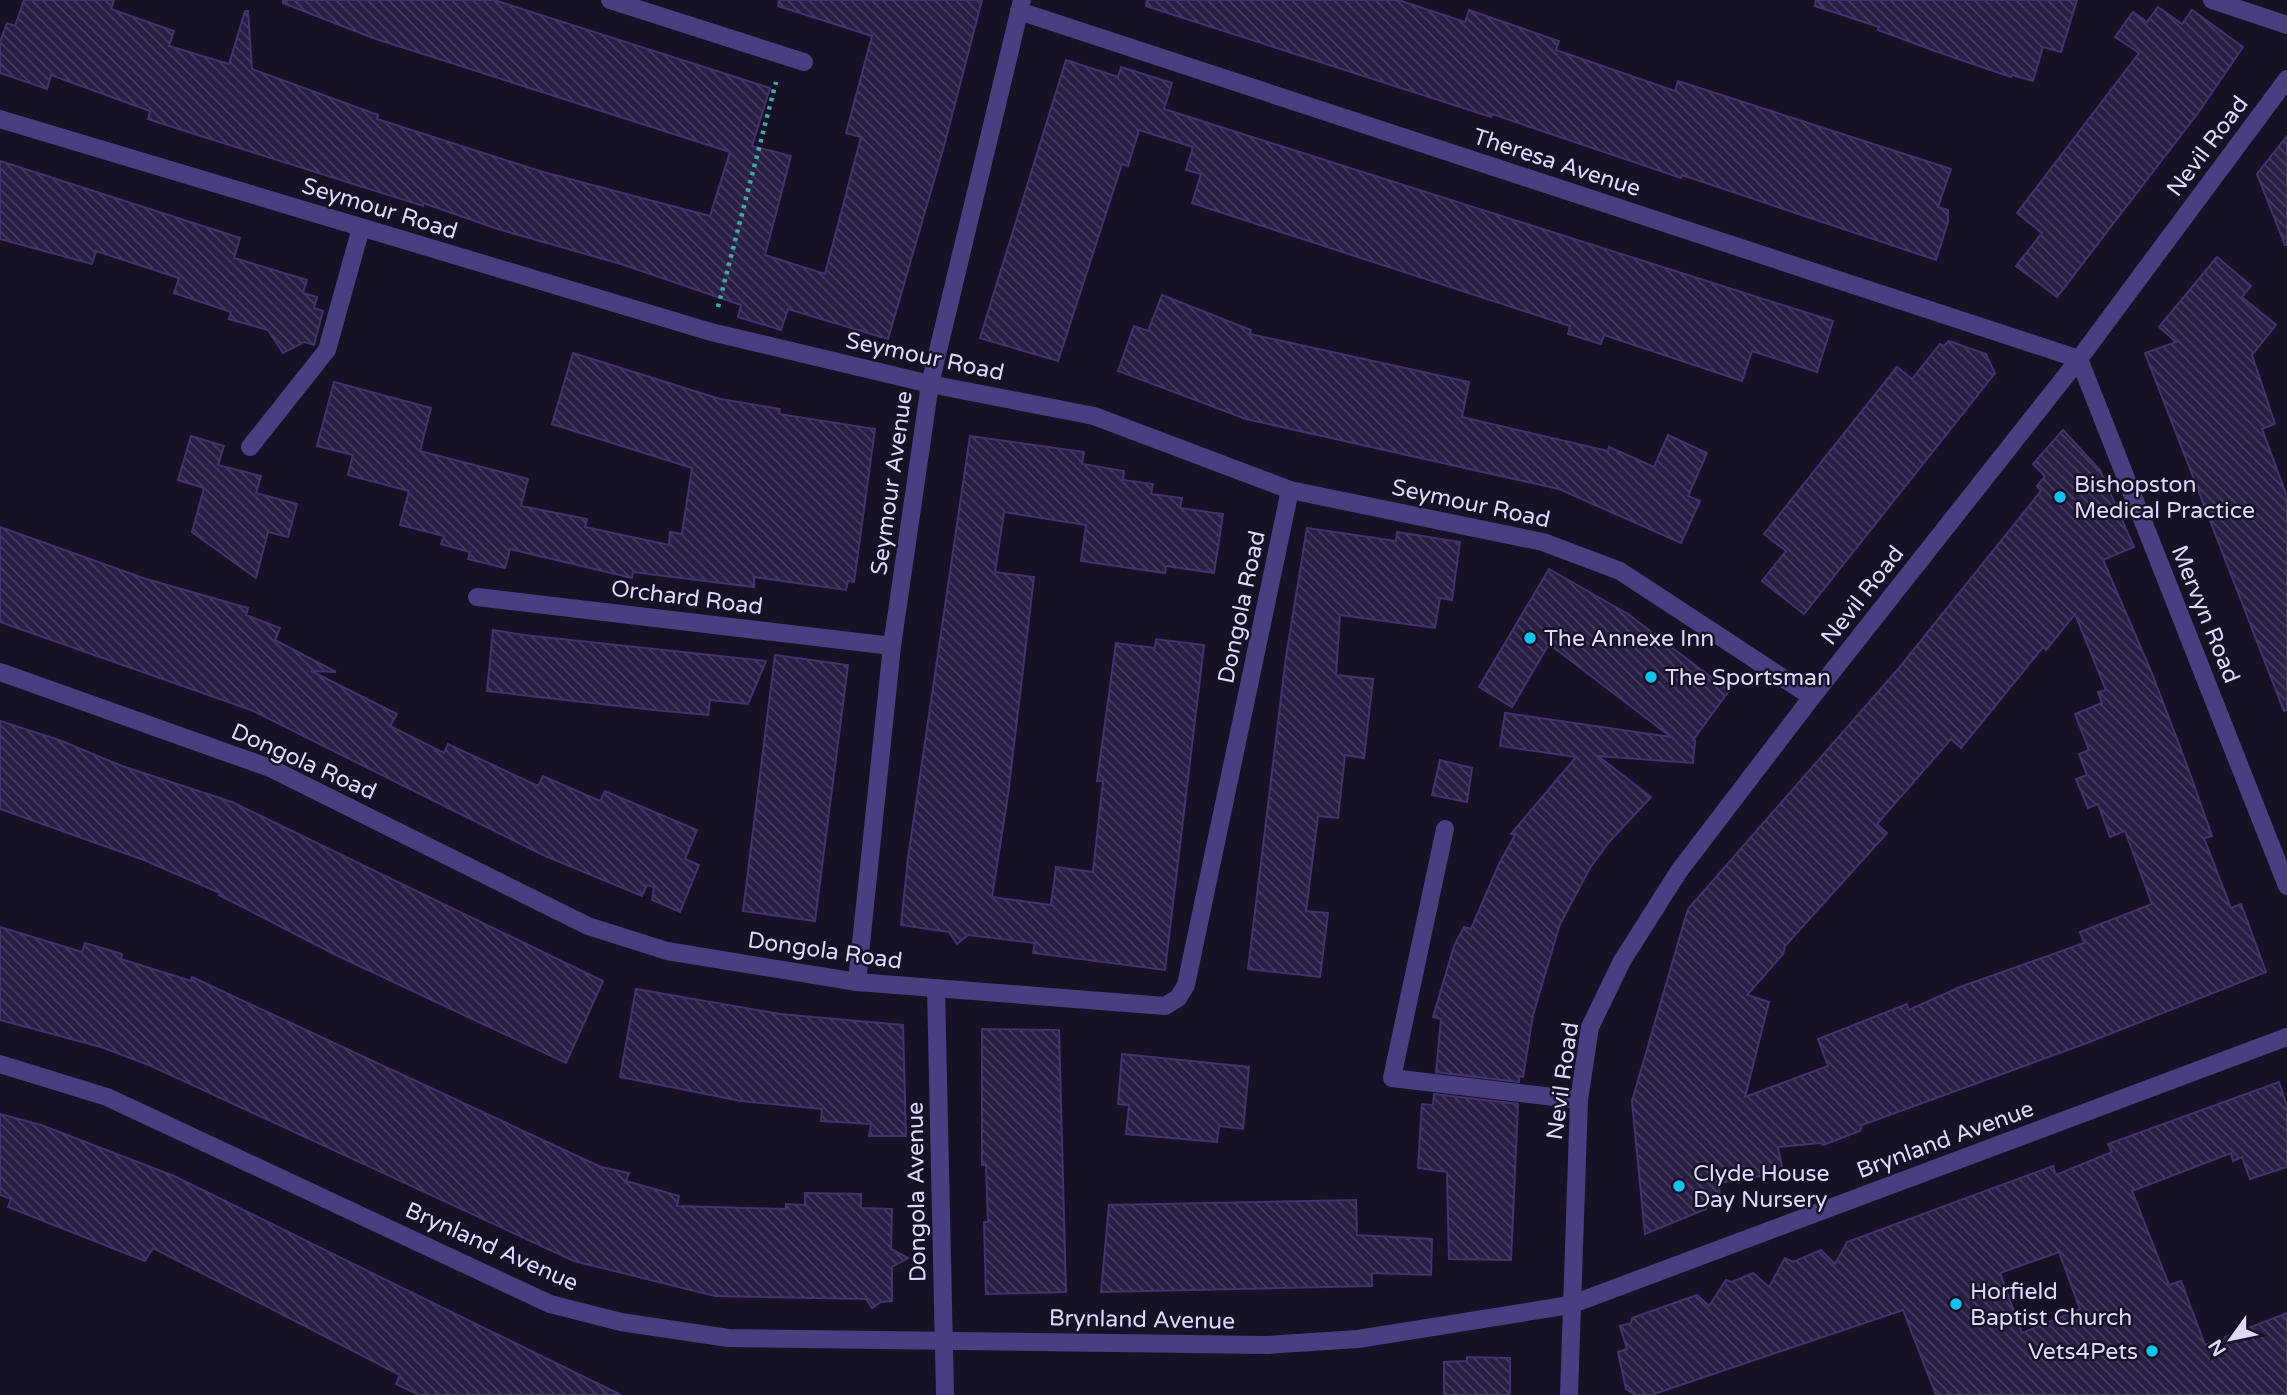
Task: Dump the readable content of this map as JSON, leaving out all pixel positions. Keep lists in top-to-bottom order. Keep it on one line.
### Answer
{"streets":{"street":["Nevil Road","Theresa Avenue","Seymour Road","Seymour Avenue","Orchard Road","Dongola Road","Mervyn Road","Brynland Avenue","Dongola Avenue"]},"crossings":[["Nevil Road","Theresa Avenue"],["Nevil Road","Seymour Road"],["Nevil Road","Mervyn Road"],["Nevil Road","Brynland Avenue"],["Theresa Avenue","Seymour Avenue"],["Theresa Avenue","Mervyn Road"],["Seymour Road","Seymour Avenue"],["Seymour Road","Dongola Road"],["Seymour Avenue","Orchard Road"],["Seymour Avenue","Dongola Road"],["Dongola Road","Dongola Avenue"],["Brynland Avenue","Dongola Avenue"]],"places":["Bishopston Medical Practice","The Annexe Inn","The Sportsman","Clyde House Day Nursery","Horfield Baptist Church","Vets4Pets"],"north":"bottom left"}
